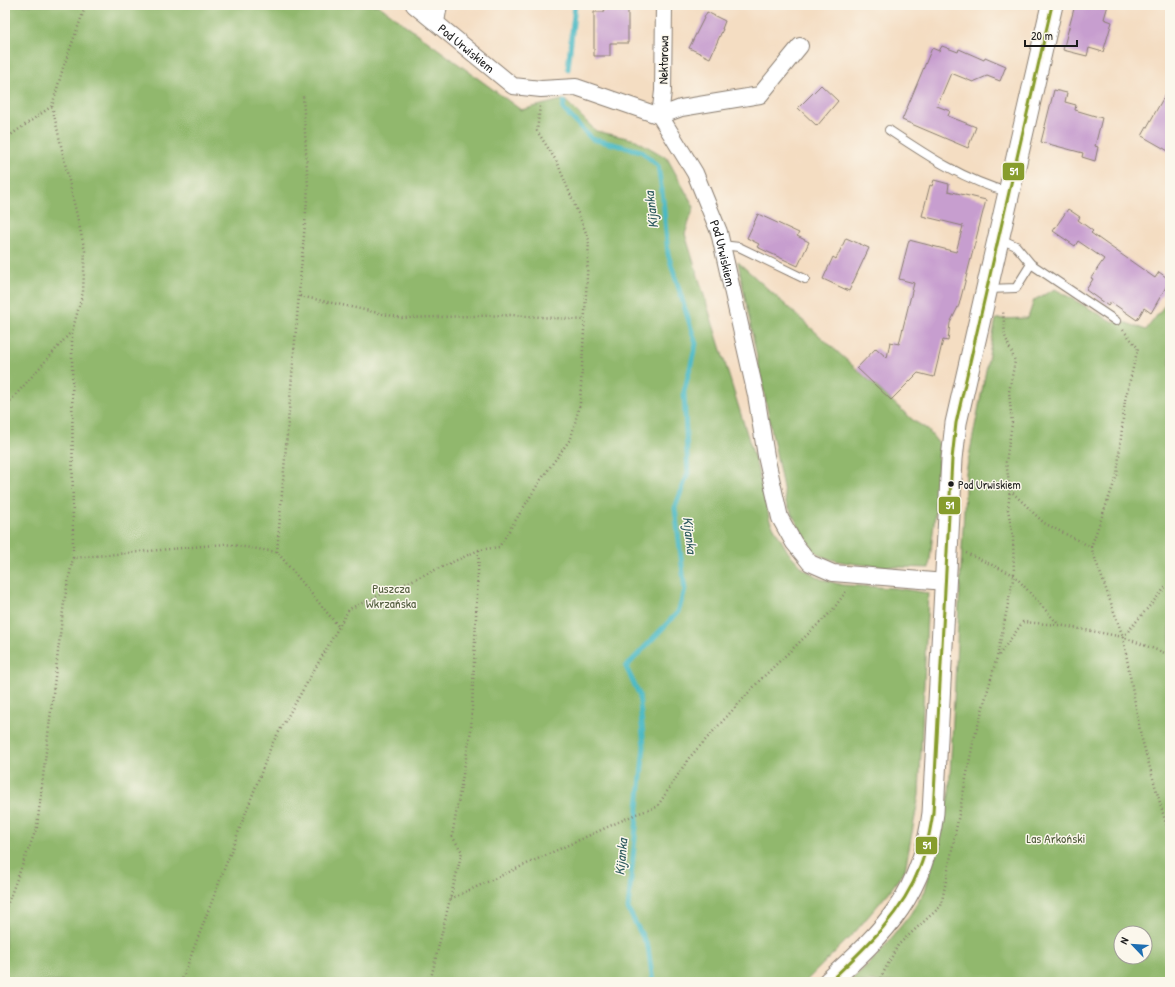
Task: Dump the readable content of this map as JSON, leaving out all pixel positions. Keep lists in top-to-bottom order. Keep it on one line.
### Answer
{"streets":{"street":["Pod Urwiskiem","Nektarowa"]},"crossings":[["Pod Urwiskiem","Nektarowa"]],"water":["Kijanka"],"parks":["Puszcza Wkrzańska","Las Arkoński"],"places":["Pod Urwiskiem"],"lines":["transit line 51"],"scale_bar":"20 m","north":"top left"}
